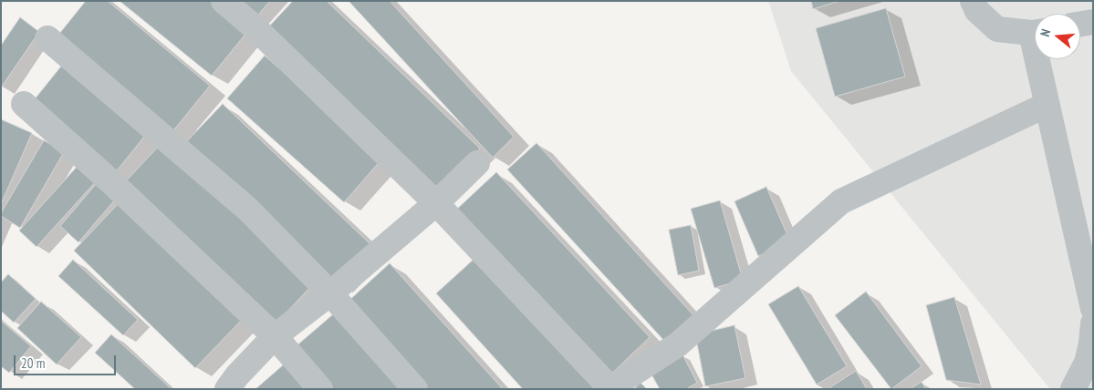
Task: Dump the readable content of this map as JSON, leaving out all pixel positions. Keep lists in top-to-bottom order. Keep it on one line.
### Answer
{"scale_bar":"20 m","north":"left"}
